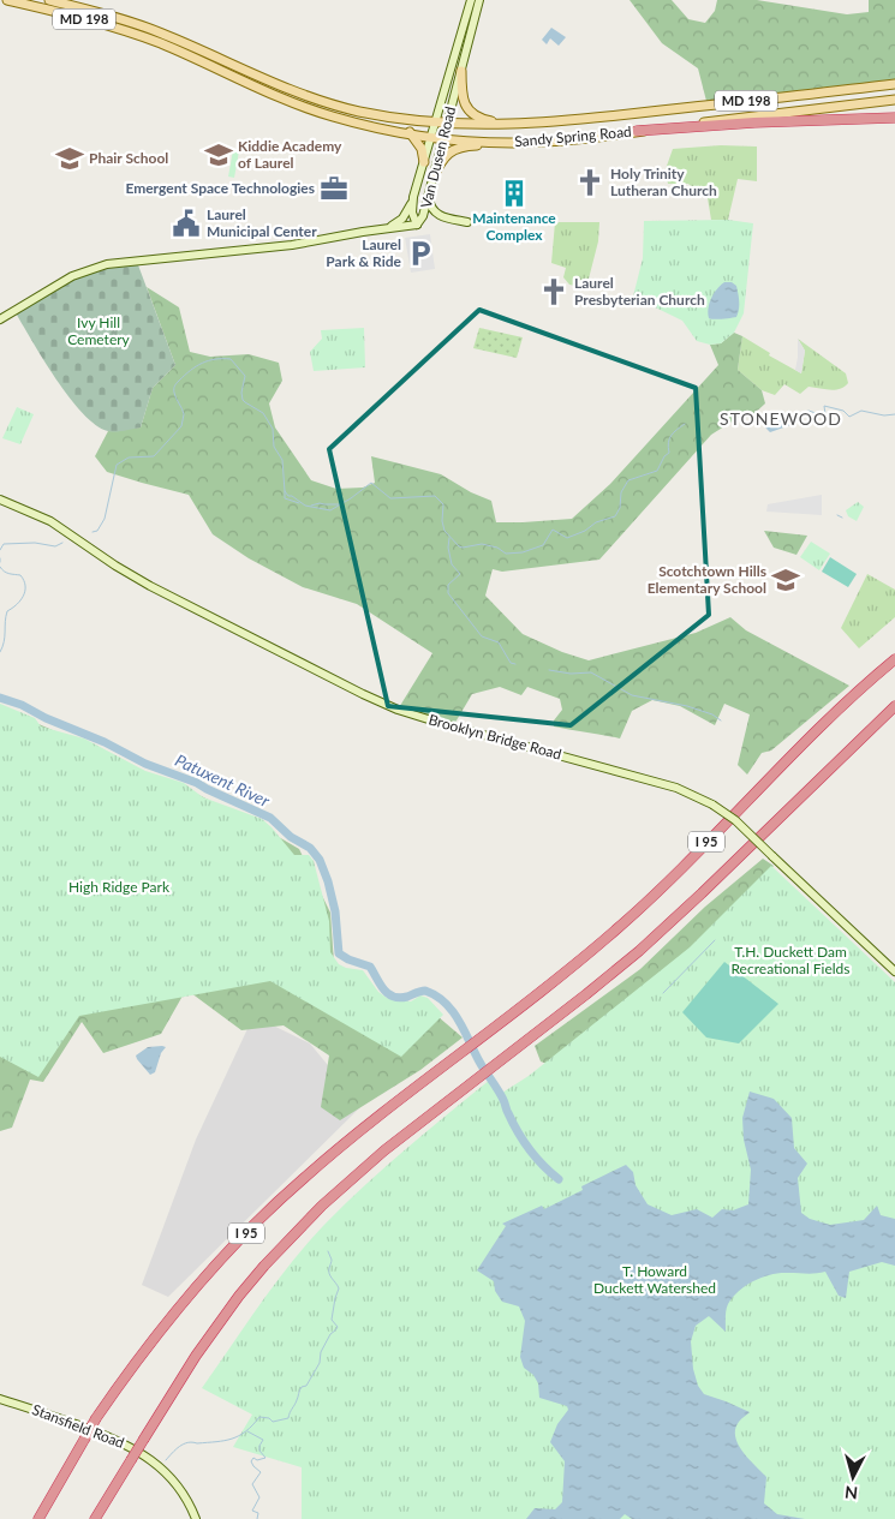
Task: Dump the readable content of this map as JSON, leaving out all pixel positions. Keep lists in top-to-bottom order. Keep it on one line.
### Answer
{"streets":{"highway":["I 95"],"main road":["MD 198","Sandy Spring Road"],"street":["Van Dusen Road","Brooklyn Bridge Road","Stansfield Road"]},"crossings":[["Sandy Spring Road","Van Dusen Road"]],"districts":["STONEWOOD"],"water":["Patuxent River"],"parks":["Ivy Hill Cemetery","High Ridge Park","T.H. Duckett Dam Recreational Fields","T. Howard Duckett Watershed"],"places":{"school or university":["Kiddie Academy of Laurel","Phair School","Scotchtown Hills Elementary School"],"church":["Holy Trinity Lutheran Church","Laurel Presbyterian Church"],"office":["Emergent Space Technologies"],"building":["Maintenance Complex"],"public building":["Laurel Municipal Center"],"parking":["Laurel Park & Ride"]},"north":"bottom"}
